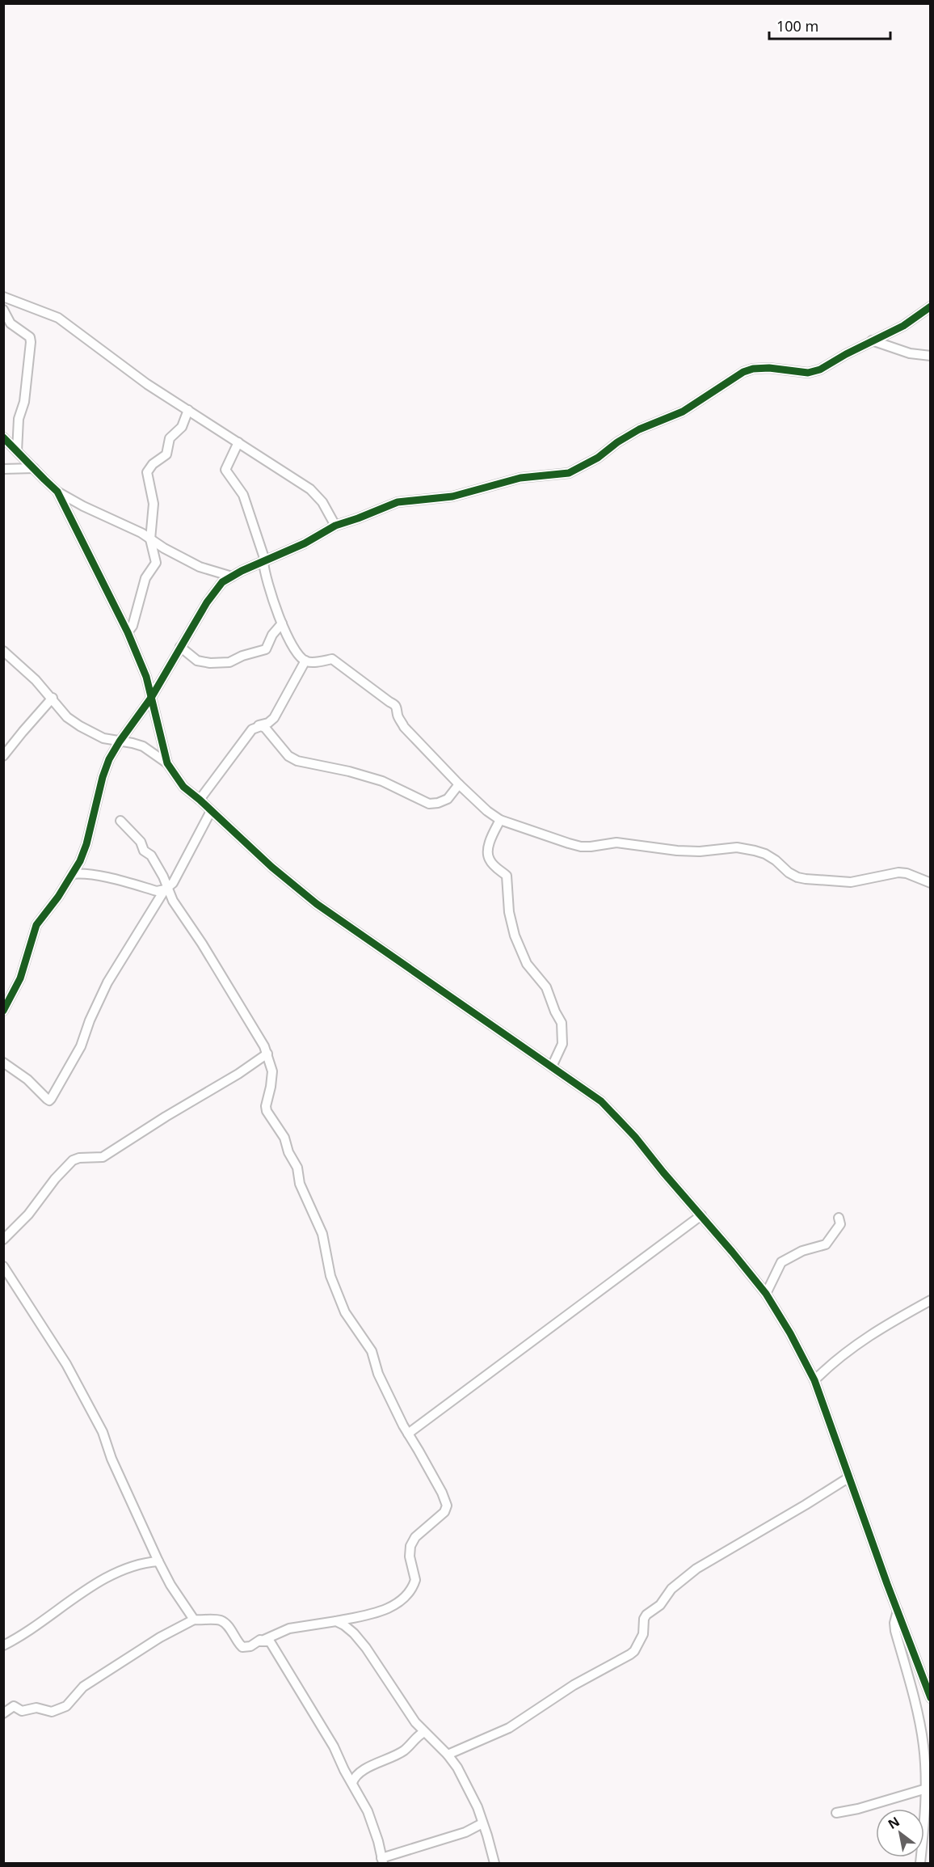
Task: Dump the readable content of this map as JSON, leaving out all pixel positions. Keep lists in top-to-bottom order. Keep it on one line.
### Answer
{"scale_bar":"100 m","north":"top left"}
